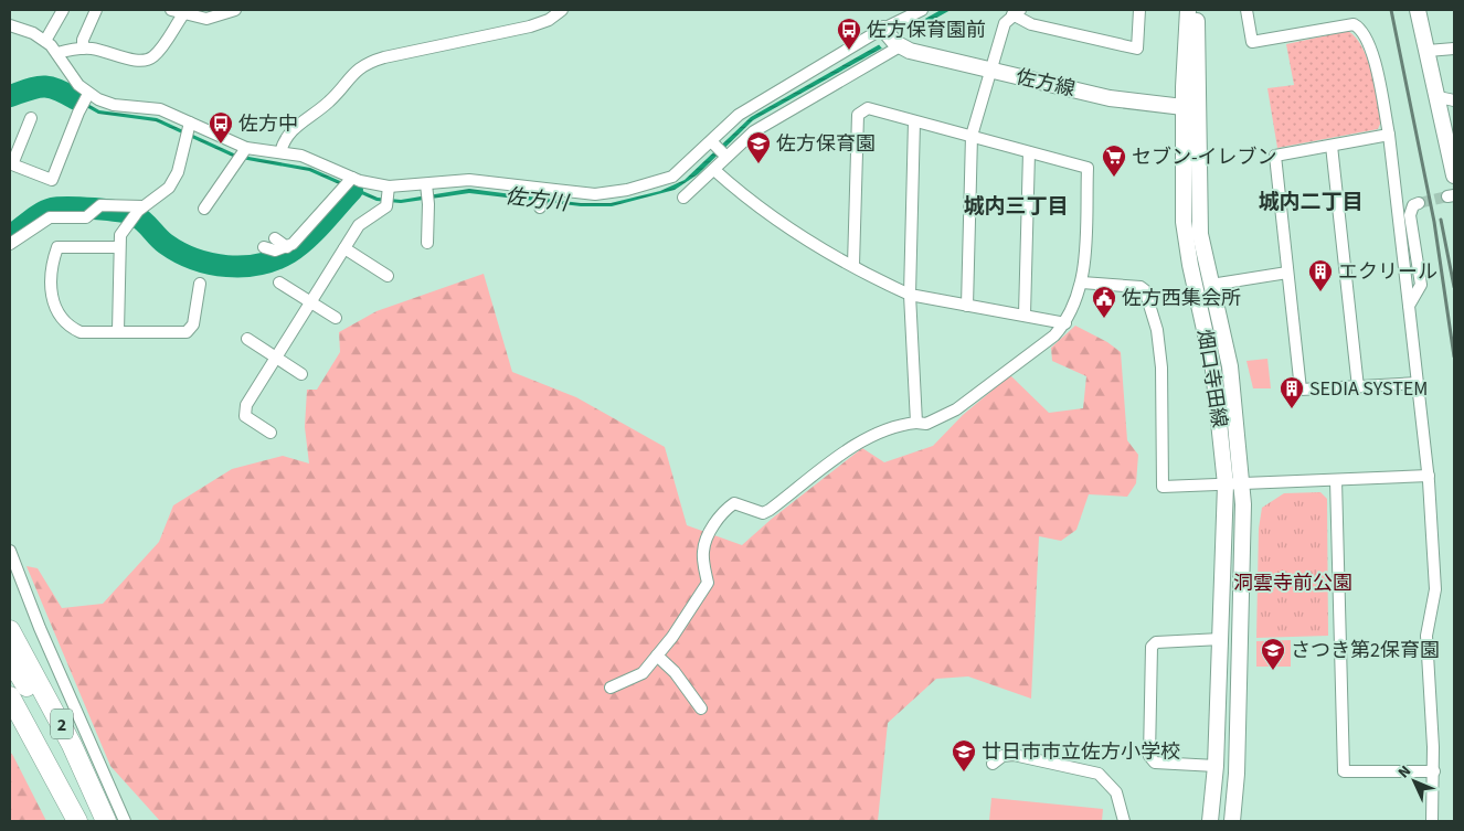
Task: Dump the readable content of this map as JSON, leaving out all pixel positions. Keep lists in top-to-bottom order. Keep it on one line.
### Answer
{"streets":{"highway":["2"],"street":["佐方線","畑口寺田線"]},"crossings":[["佐方線","畑口寺田線"]],"districts":["城内二丁目","城内三丁目"],"water":["佐方川"],"parks":["洞雲寺前公園"],"places":{"bus stop":["佐方保育園前","佐方中"],"school or university":["佐方保育園","さつき第2保育園","廿日市市立佐方小学校"],"supermarket":["セブン-イレブン"],"building":["エクリール","SEDIA SYSTEM"],"public building":["佐方西集会所"]},"north":"top left"}
